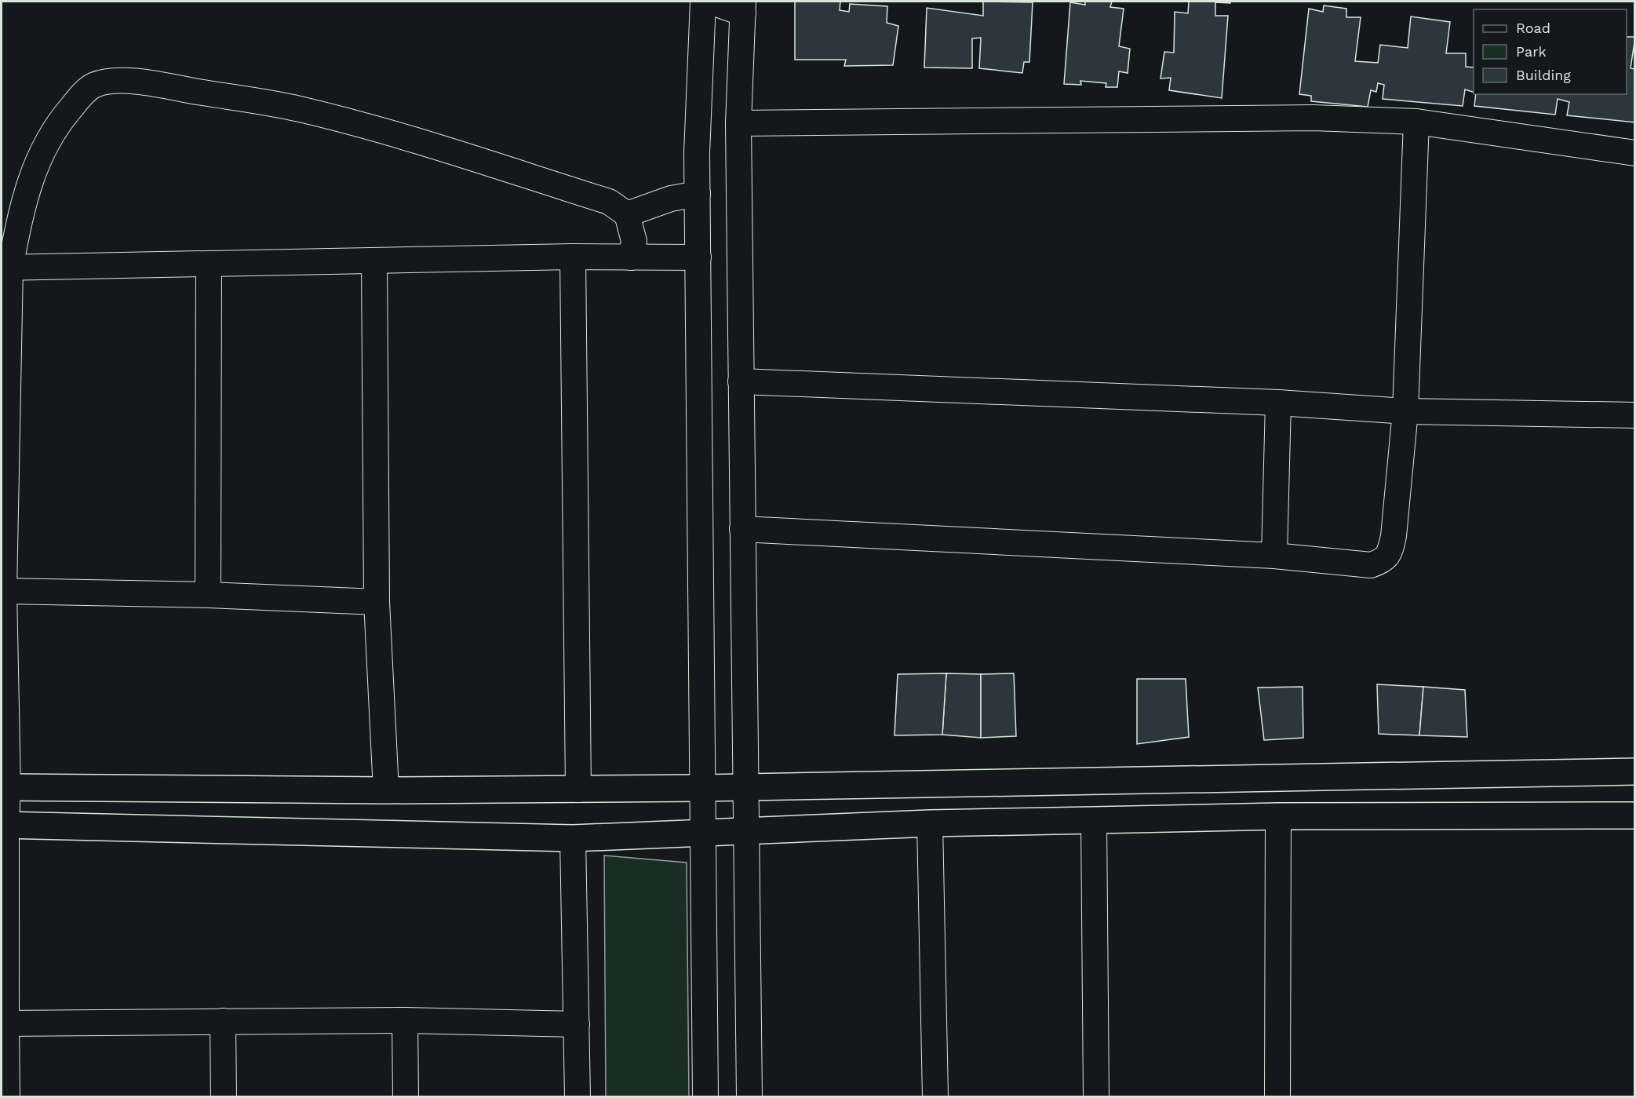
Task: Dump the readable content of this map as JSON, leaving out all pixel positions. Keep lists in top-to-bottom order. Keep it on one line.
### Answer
{"legend":["Road","Park","Building"]}
